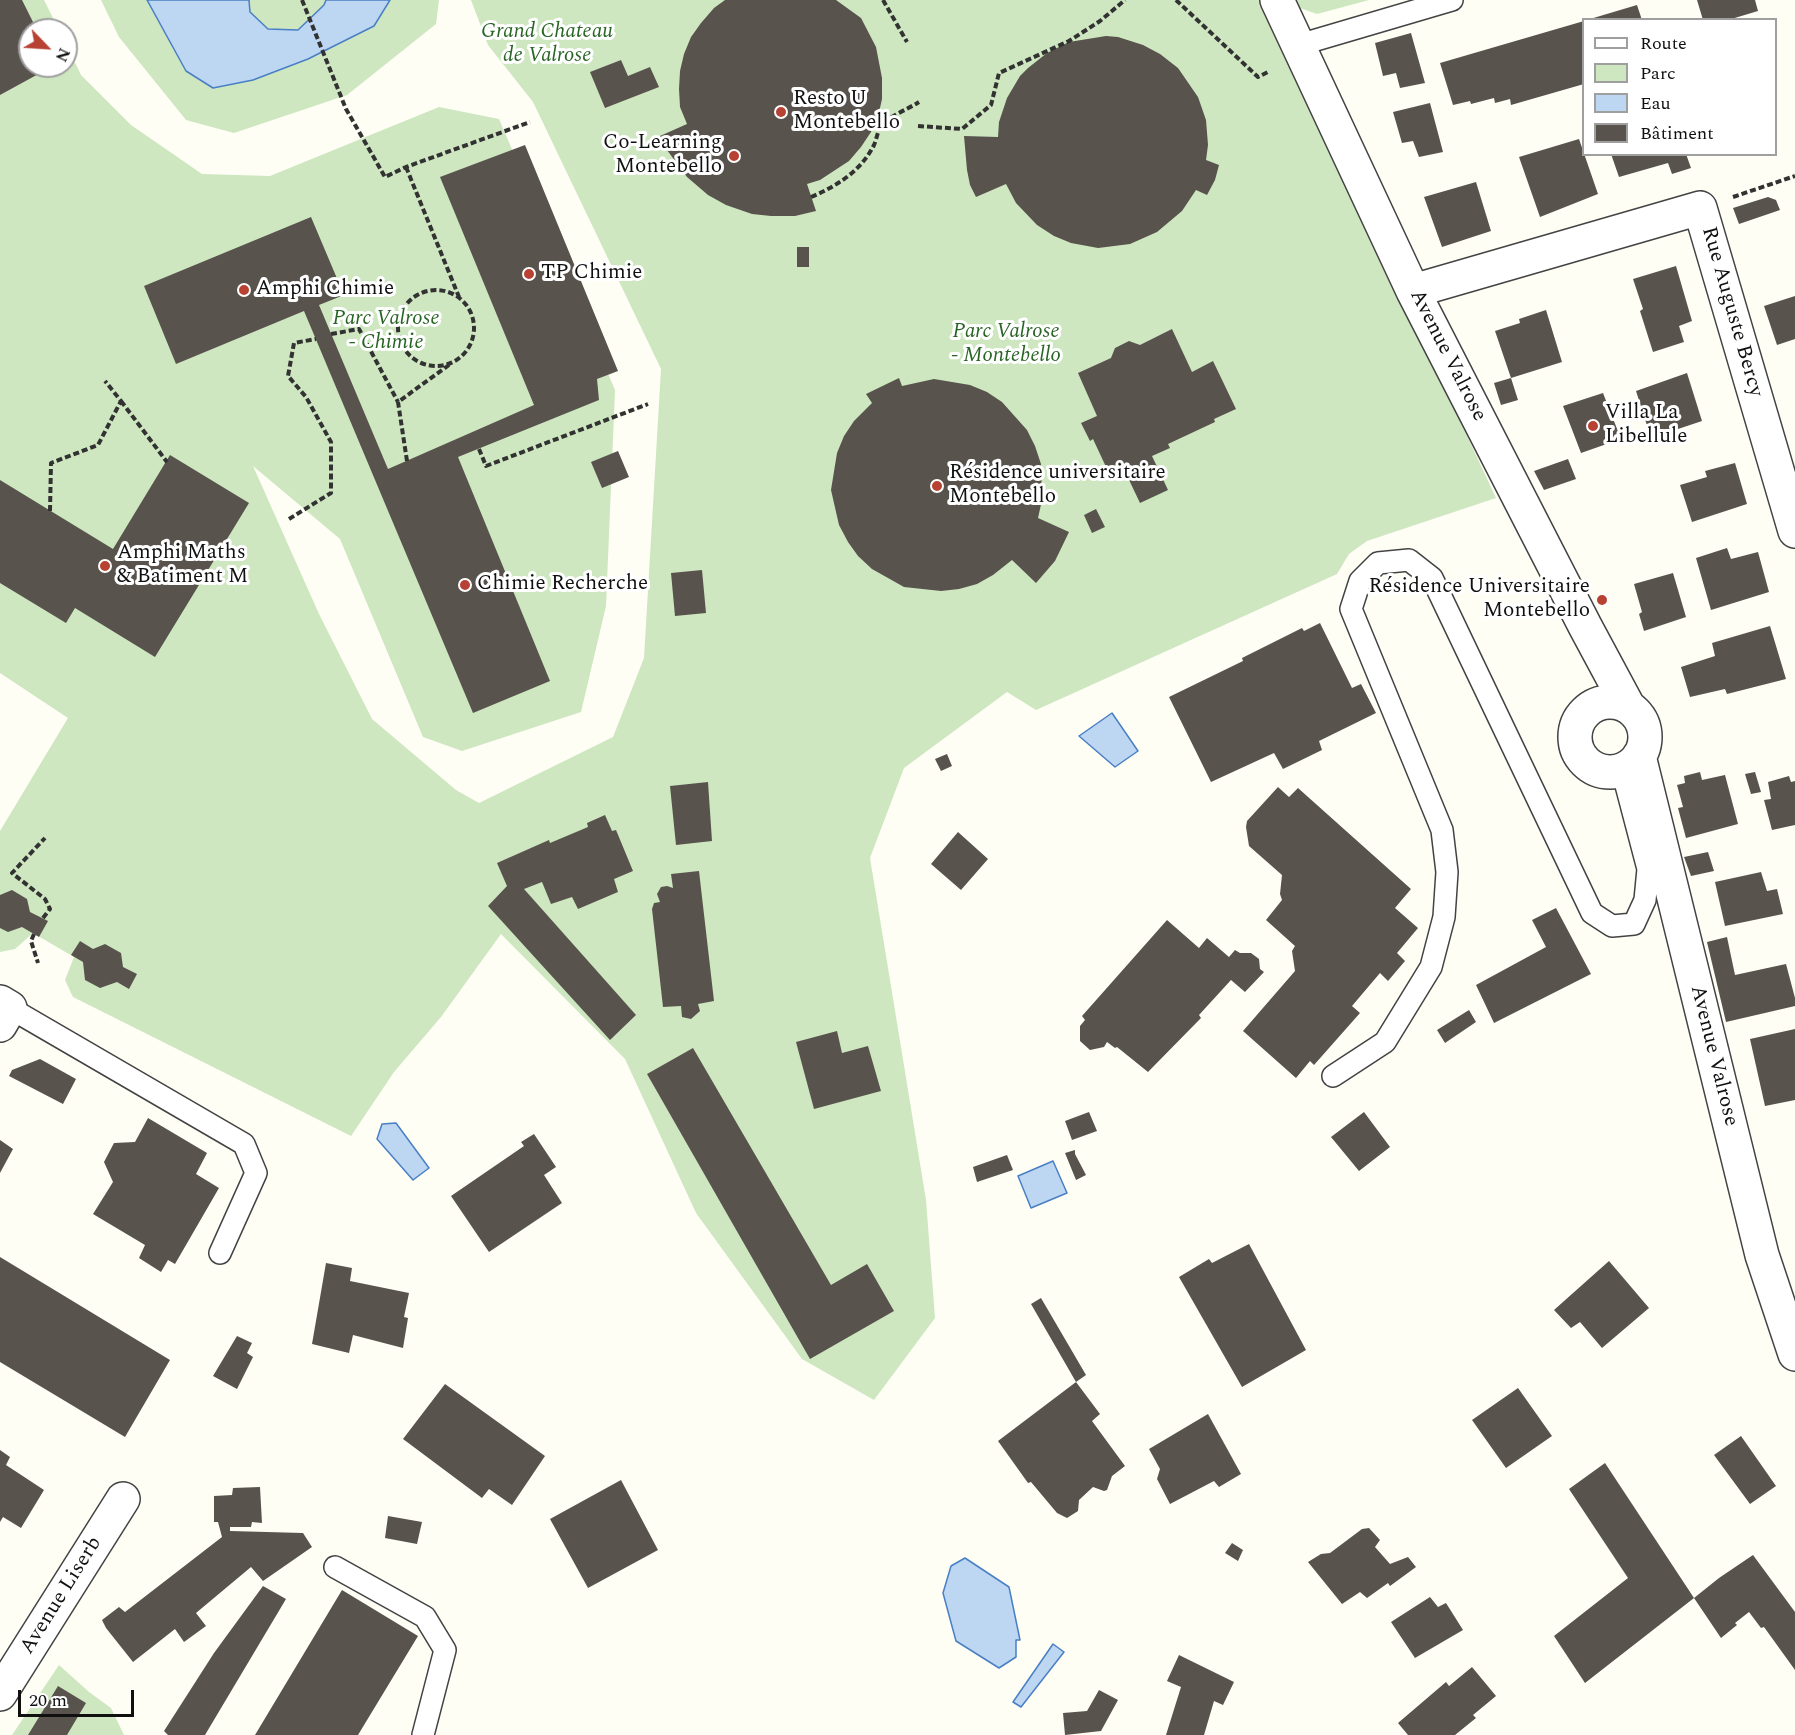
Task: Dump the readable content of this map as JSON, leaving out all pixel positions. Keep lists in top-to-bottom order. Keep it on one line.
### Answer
{"streets":{"street":["Rue Auguste Bercy","Avenue Valrose","Avenue Liserb"]},"crossings":[["Rue Auguste Bercy","Avenue Valrose"]],"parks":["Grand Chateau de Valrose","Parc Valrose - Chimie","Parc Valrose - Montebello"],"places":["Resto U Montebello","Co-Learning Montebello","TP Chimie","Amphi Chimie","Villa La Libellule","Résidence universitaire Montebello","Amphi Maths & Batiment M","Chimie Recherche","Résidence Universitaire Montebello"],"legend":["Route","Parc","Eau","Bâtiment"],"scale_bar":"20 m","north":"bottom right"}
